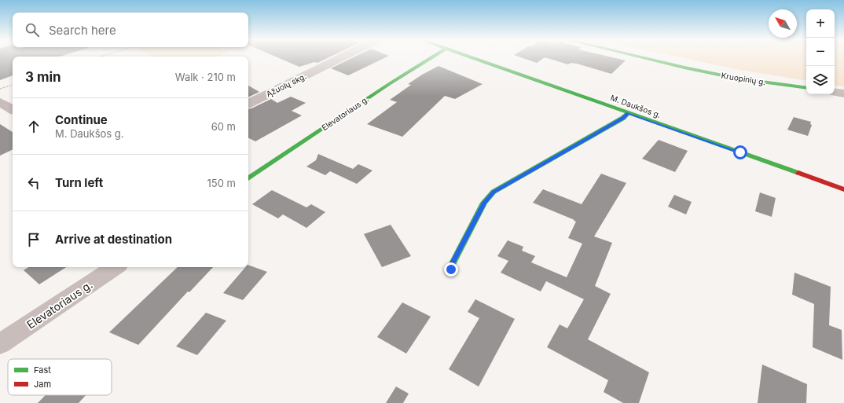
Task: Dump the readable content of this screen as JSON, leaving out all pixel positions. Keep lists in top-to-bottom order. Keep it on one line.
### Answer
{"streets":{"street":["Kruopinių g.","Ąžuolų skg.","M. Daukšos g.","Elevatoriaus g."]},"legend":["Fast","Jam"],"north":"top left","page":{"map_buttons":["+","−"],"search":"Search here","heading":["3 min","Walk · 210 m"],"list":[["Continue","M. Daukšos g.","60 m"],["Turn left","150 m"],"Arrive at destination"]}}
